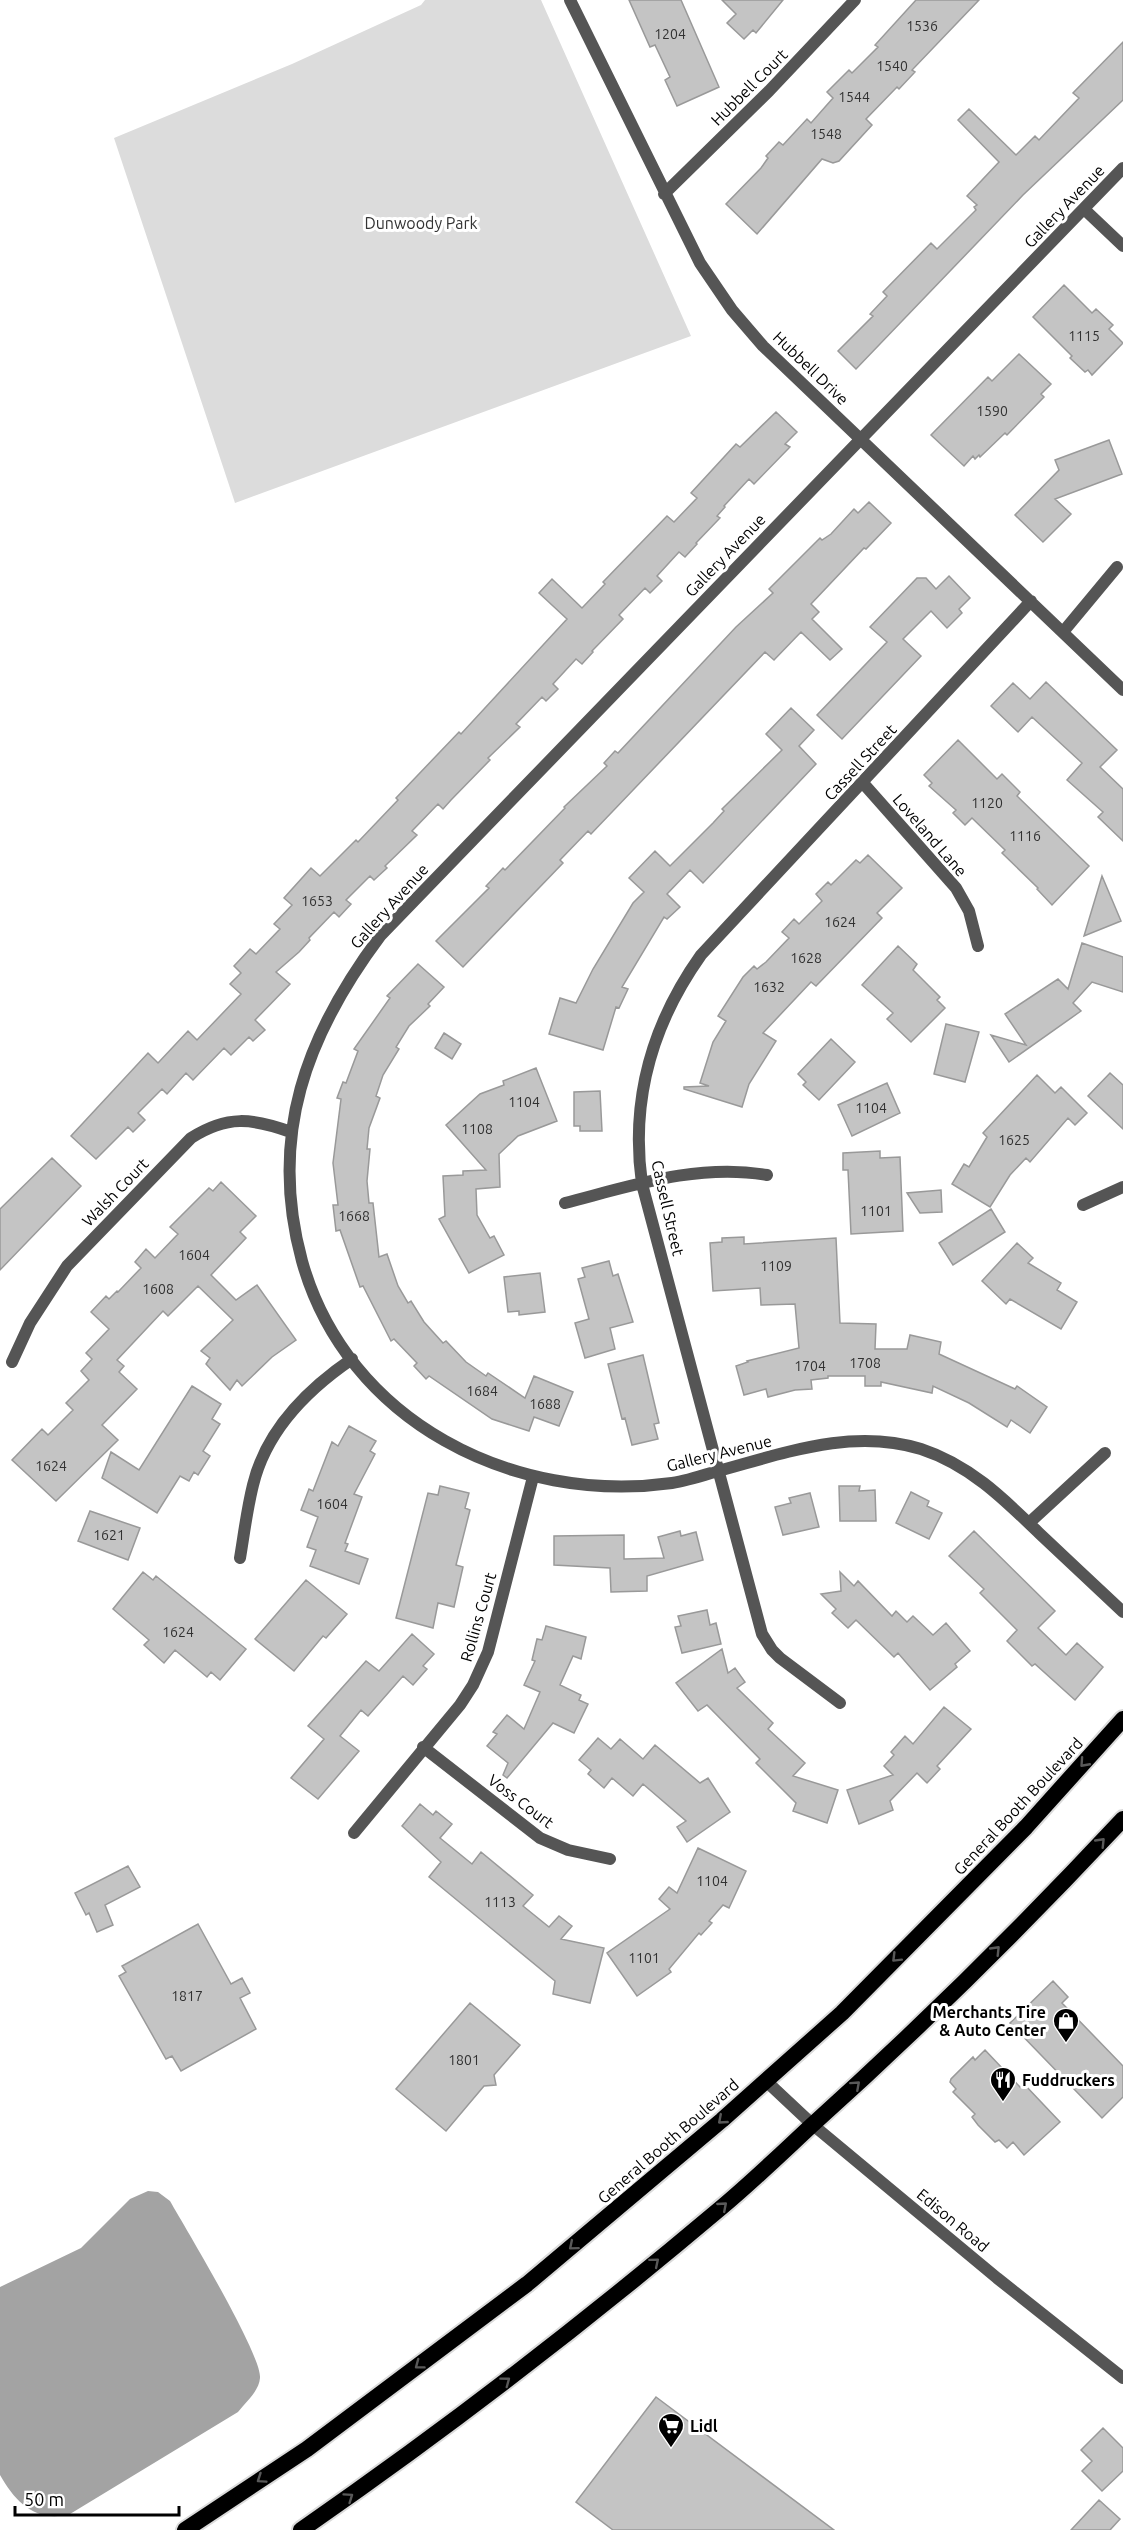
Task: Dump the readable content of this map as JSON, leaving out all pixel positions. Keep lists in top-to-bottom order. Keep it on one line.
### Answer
{"streets":{"highway":["General Booth Boulevard"],"street":["Hubbell Court","Gallery Avenue","Hubbell Drive","Cassell Street","Loveland Lane","Walsh Court","Rollins Court","Voss Court","Edison Road"]},"crossings":[["Hubbell Court","Hubbell Drive"],["Gallery Avenue","Hubbell Drive"],["Gallery Avenue","Cassell Street"],["Gallery Avenue","Walsh Court"],["Gallery Avenue","Rollins Court"],["Hubbell Drive","Cassell Street"],["Cassell Street","Loveland Lane"],["Rollins Court","Voss Court"],["General Booth Boulevard","Edison Road"]],"parks":["Dunwoody Park"],"places":{"shop":["Merchants Tire & Auto Center"],"restaurant":["Fuddruckers"],"supermarket":["Lidl"]},"house_numbers":["1536","1204","1540","1544","1548","1115","1590","1120","1116","1653","1624","1628","1632","1104","1104","1108","1625","1101","1668","1604","1109","1608","1708","1704","1684","1688","1624","1604","1621","1624","1104","1113","1101","1817","1801"],"scale_bar":"50 m"}
